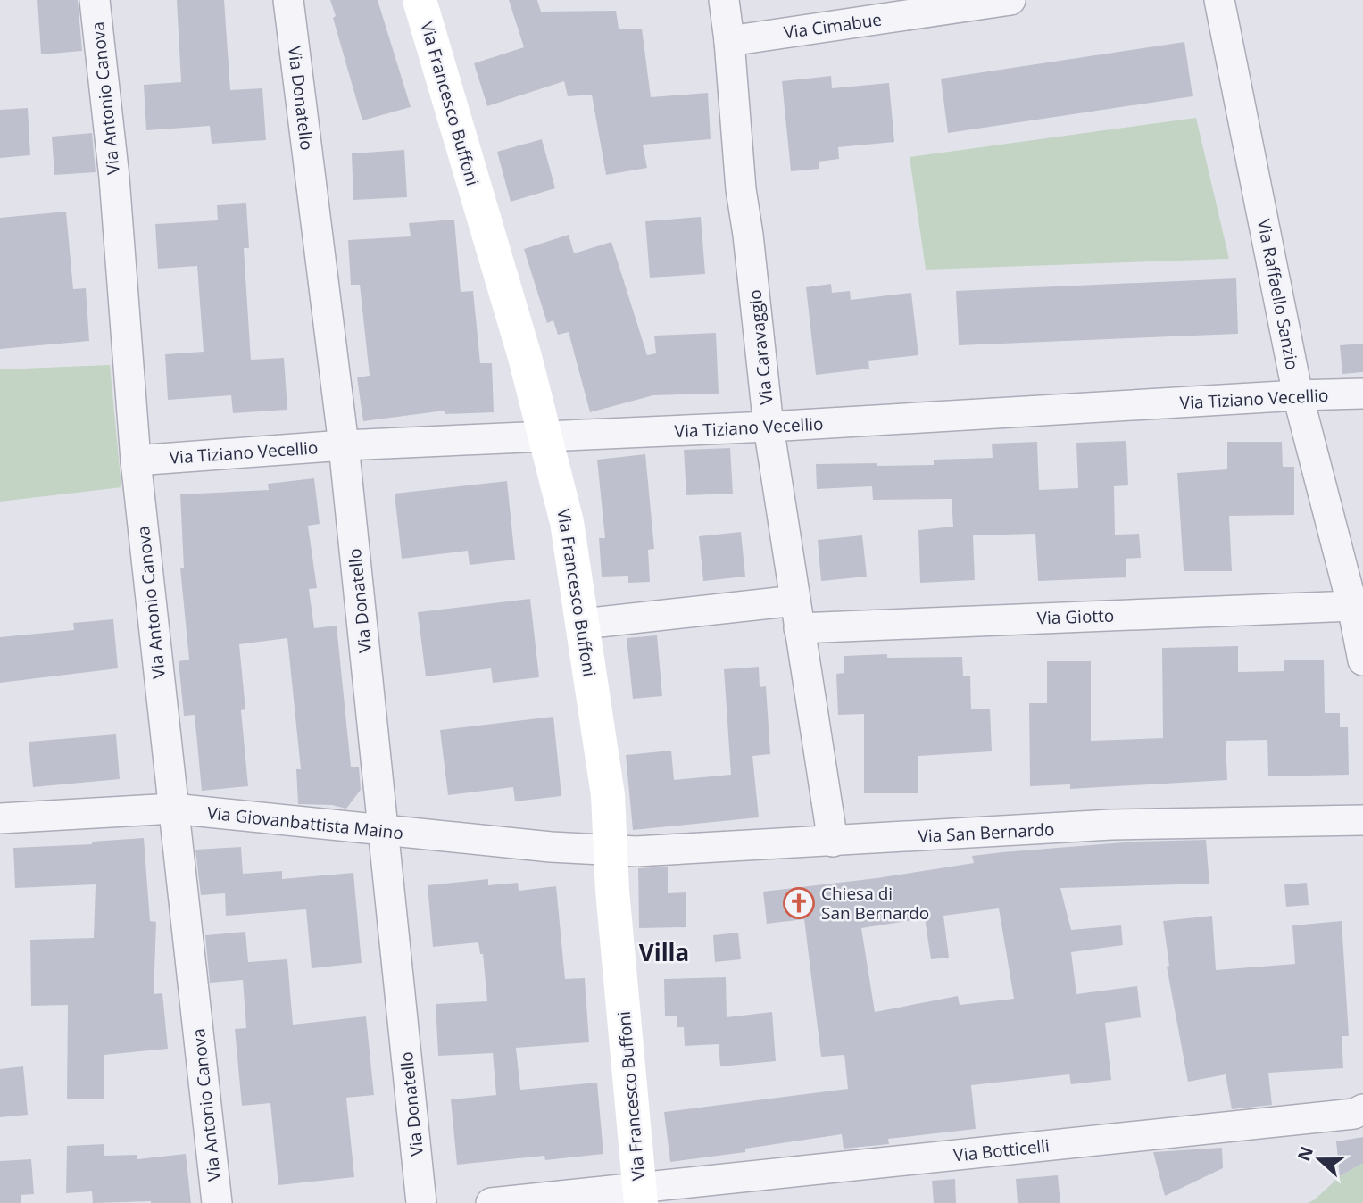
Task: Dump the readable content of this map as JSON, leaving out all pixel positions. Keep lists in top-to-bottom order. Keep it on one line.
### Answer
{"streets":{"street":["Via Cimabue","Via Antonio Canova","Via Donatello","Via Francesco Buffoni","Via Raffaello Sanzio","Via Caravaggio","Via Tiziano Vecellio","Via Giotto","Via Giovanbattista Maino","Via San Bernardo","Via Botticelli"]},"crossings":[["Via Cimabue","Via Caravaggio"],["Via Antonio Canova","Via Tiziano Vecellio"],["Via Antonio Canova","Via Giovanbattista Maino"],["Via Donatello","Via Tiziano Vecellio"],["Via Donatello","Via Giovanbattista Maino"],["Via Francesco Buffoni","Via Tiziano Vecellio"],["Via Francesco Buffoni","Via Giotto"],["Via Francesco Buffoni","Via Giovanbattista Maino"],["Via Francesco Buffoni","Via San Bernardo"],["Via Francesco Buffoni","Via Botticelli"],["Via Raffaello Sanzio","Via Tiziano Vecellio"],["Via Raffaello Sanzio","Via Giotto"],["Via Caravaggio","Via Tiziano Vecellio"],["Via Caravaggio","Via Giotto"],["Via Caravaggio","Via San Bernardo"],["Via Giovanbattista Maino","Via San Bernardo"]],"districts":["Villa"],"places":{"church":["Chiesa di San Bernardo"]},"north":"left"}
